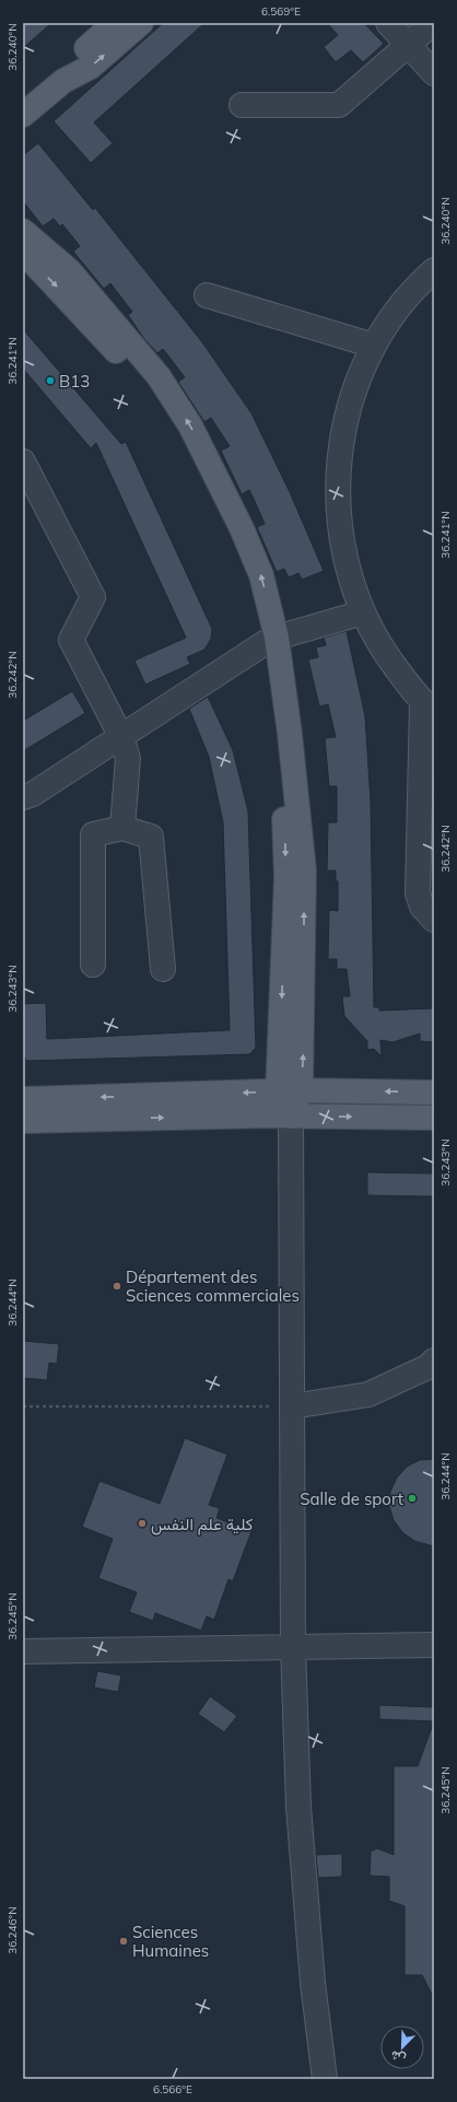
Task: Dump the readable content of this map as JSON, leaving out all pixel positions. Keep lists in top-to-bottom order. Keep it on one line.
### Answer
{"places":["B13","Département des Sciences commerciales","Salle de sport","كلية علم النفس","Sciences Humaines"],"north":"bottom left","coordinates":["6.569°E","36.240°N","36.241°N","36.242°N","36.243°N","36.244°N","36.245°N","36.246°N","6.566°E"]}
